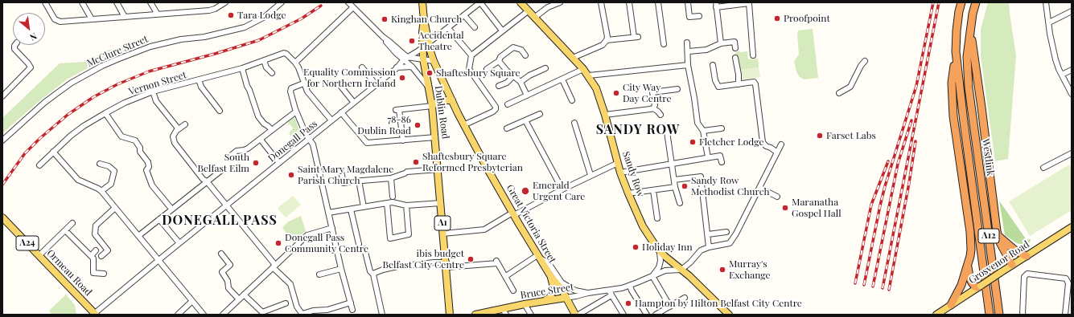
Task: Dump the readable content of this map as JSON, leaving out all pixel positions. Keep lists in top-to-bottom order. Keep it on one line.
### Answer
{"streets":{"highway":["Westlink","A12"],"main road":["Dublin Road","Sandy Row","A1","Great Victoria Street","A24","Grosvenor Road","Ormeau Road","Bruce Street"],"street":["McClure Street","Vernon Street","Donegall Pass"]},"crossings":[["Dublin Road","A1"],["Dublin Road","Great Victoria Street"],["Donegall Pass","Ormeau Road"],["Sandy Row","Bruce Street"],["A1","Great Victoria Street"],["Great Victoria Street","Bruce Street"]],"districts":["SANDY ROW","DONEGALL PASS"],"places":["Tara Lodge","Proofpoint","Kinghan Church","Accidental Theatre","Shaftesbury Square","Equality Commission for Northern Ireland","City Way Day Centre","78-86 Dublin Road","Farset Labs","Fletcher Lodge","Shaftesbury Square Reformed Presbyterian","South Belfast Eilm","Saint Mary Magdalene Parish Church","Sandy Row Methodist Church","Emerald Urgent Care","Maranatha Gospel Hall","Donegall Pass Community Centre","Holiday Inn","ibis budget Belfast City Centre","Murray's Exchange","Hampton by Hilton Belfast City Centre"],"north":"bottom right"}
